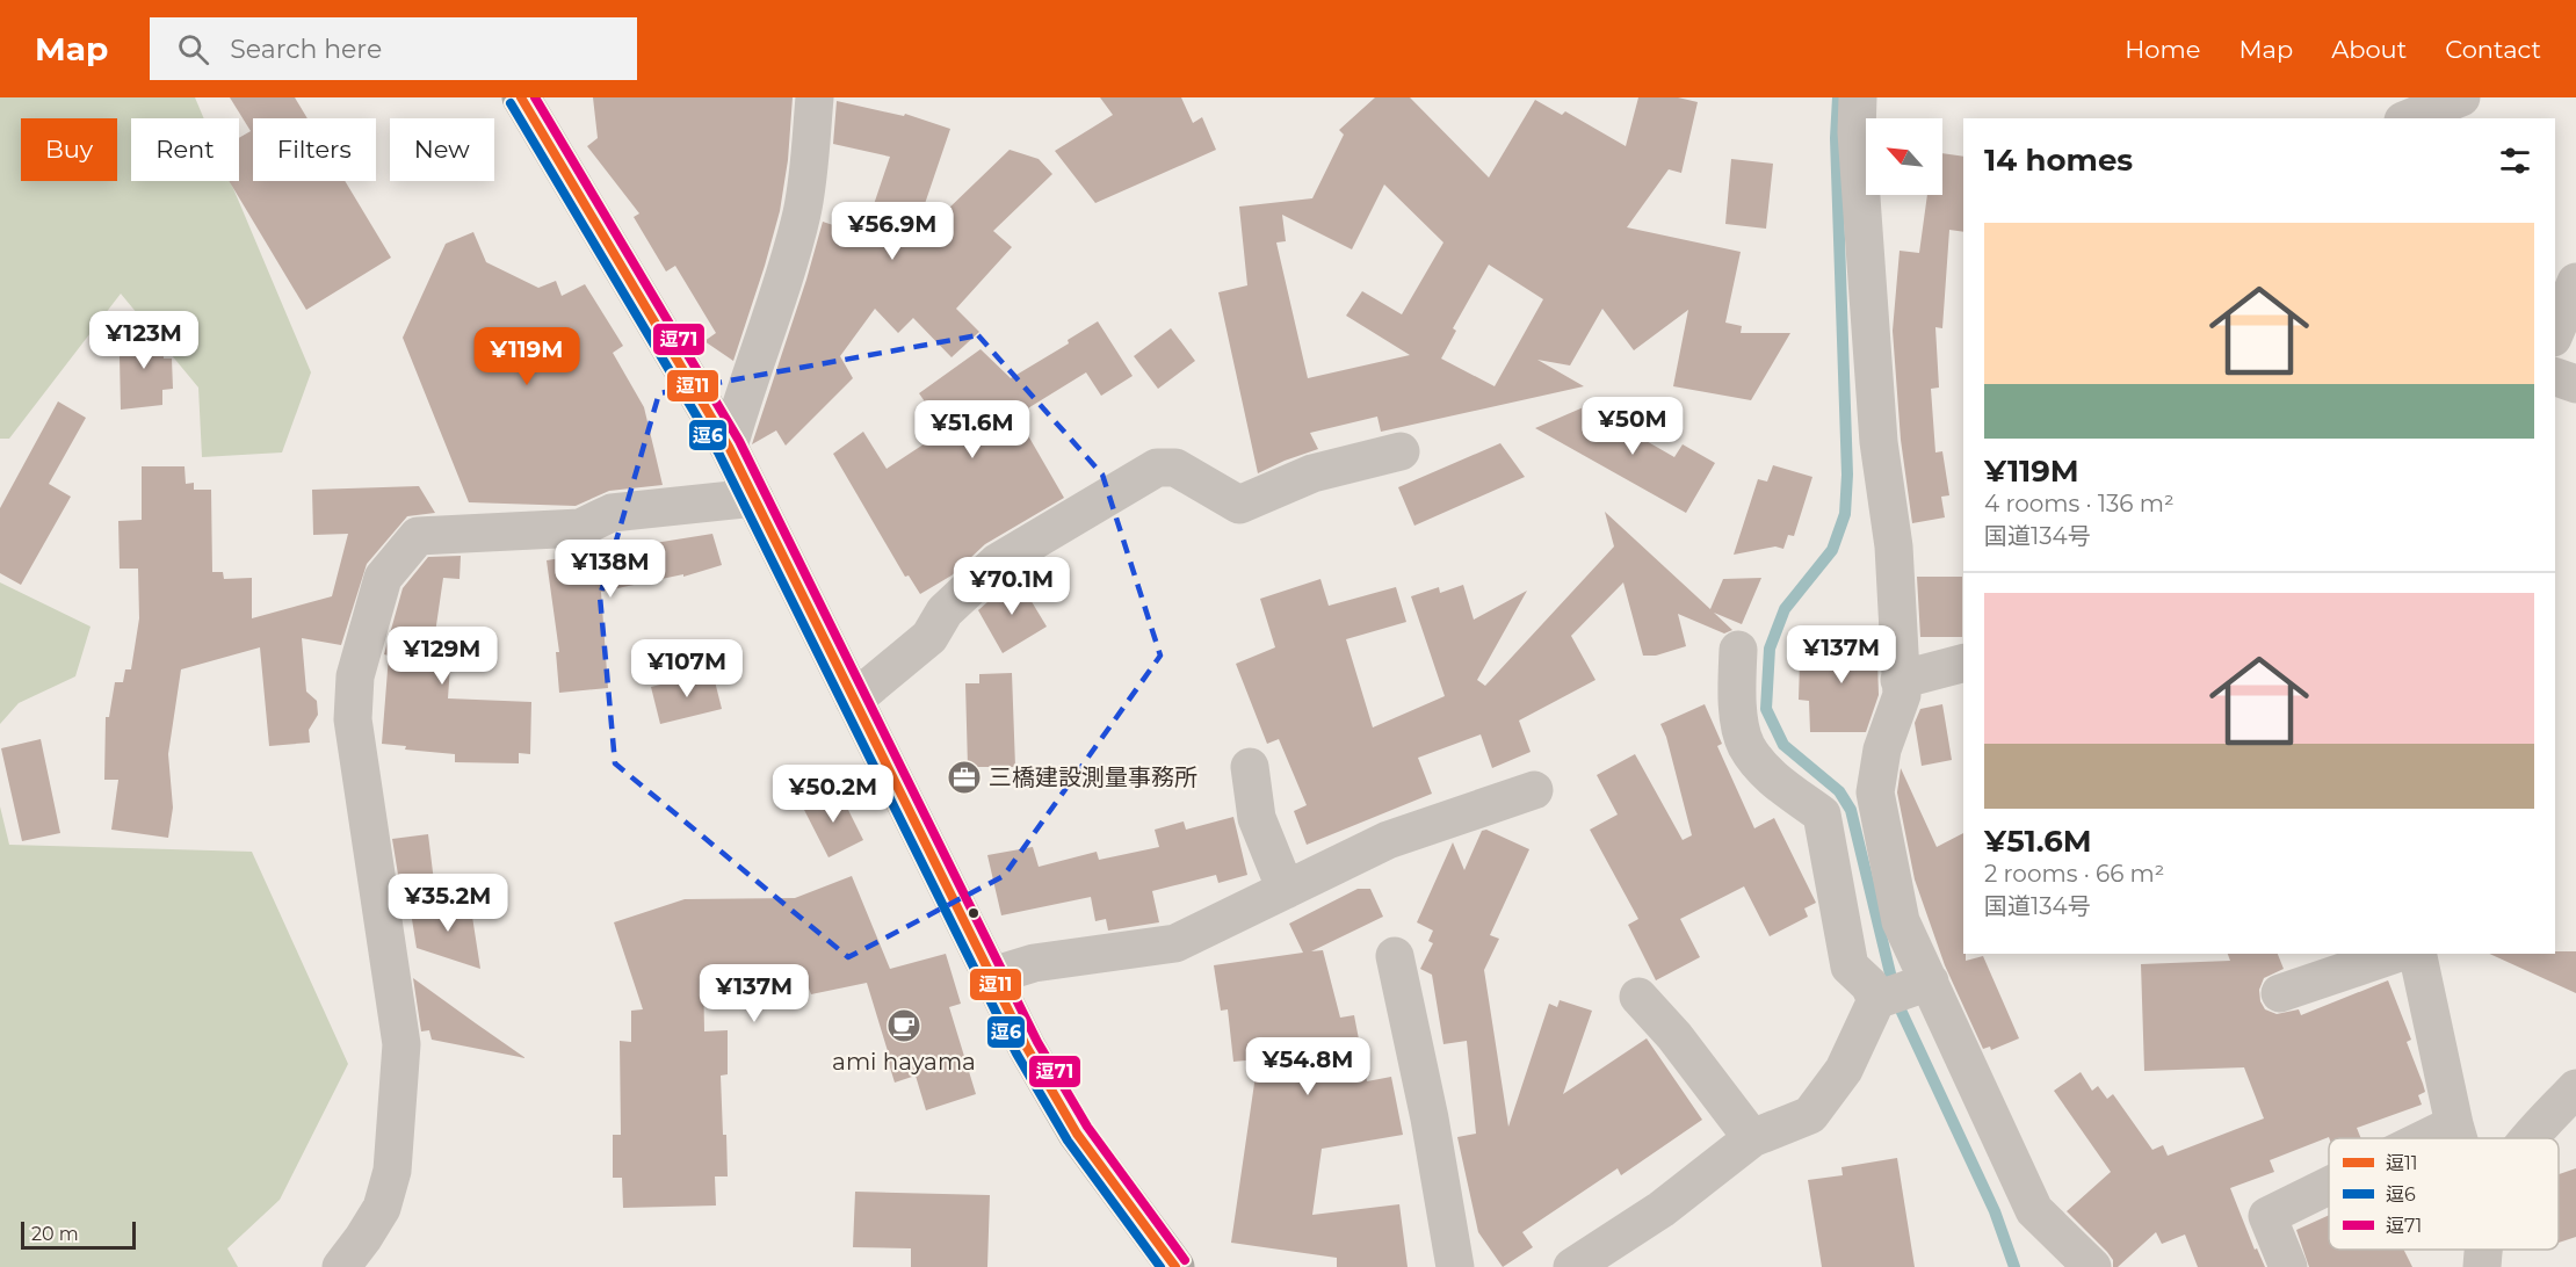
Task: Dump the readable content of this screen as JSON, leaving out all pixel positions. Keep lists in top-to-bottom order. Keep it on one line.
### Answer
{"places":{"office":["三橋建設測量事務所"],"cafe":["ami hayama"]},"lines":["transit line 逗11","transit line 逗71","transit line 逗6"],"legend":["逗11","逗6","逗71"],"scale_bar":"20 m","north":"top left","page":{"header":"Map","search":"Search here","nav":["Home","Map","About","Contact"],"chip":["Buy","Rent","Filters","New"],"heading":"14 homes","price":["¥56.9M","¥123M","¥119M","¥50M","¥51.6M","¥138M","¥70.1M","¥137M","¥129M","¥107M","¥50.2M","¥35.2M","¥137M","¥54.8M"],"list":[{"name":"¥119M","note":"4 rooms · 136 m² · 国道134号"},{"name":"¥51.6M","note":"2 rooms · 66 m² · 国道134号"}],"scale":"20 m"}}
